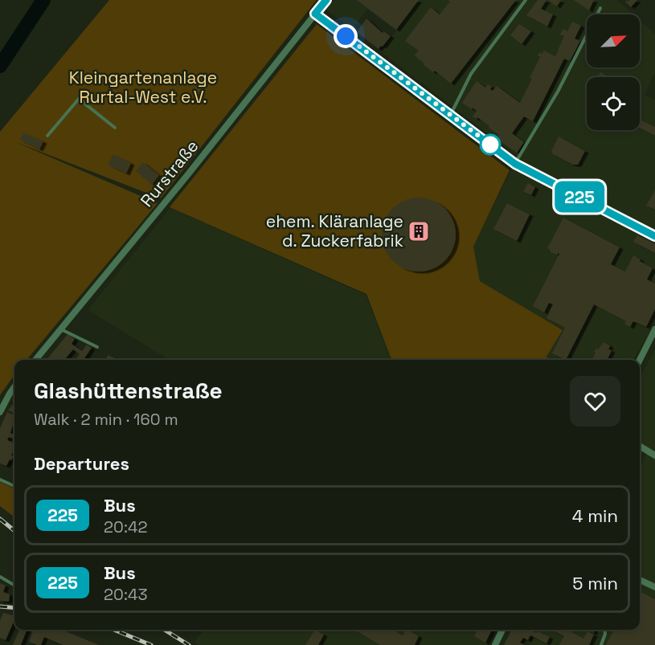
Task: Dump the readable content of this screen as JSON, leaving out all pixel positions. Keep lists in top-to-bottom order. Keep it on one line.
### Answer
{"streets":{"street":["Rurstraße"]},"parks":["Kleingartenanlage Rurtal-West e.V."],"places":{"building":["ehem. Kläranlage d. Zuckerfabrik"]},"lines":["bus line 225"],"north":"top right","page":{"on_map":"225","heading":[["Glashüttenstraße","Walk · 2 min · 160 m"],"Departures"],"list":[{"mark":"225","name":"Bus","note":"20:42","value":"4 min"},{"mark":"225","name":"Bus","note":"20:43","value":"5 min"}]}}
